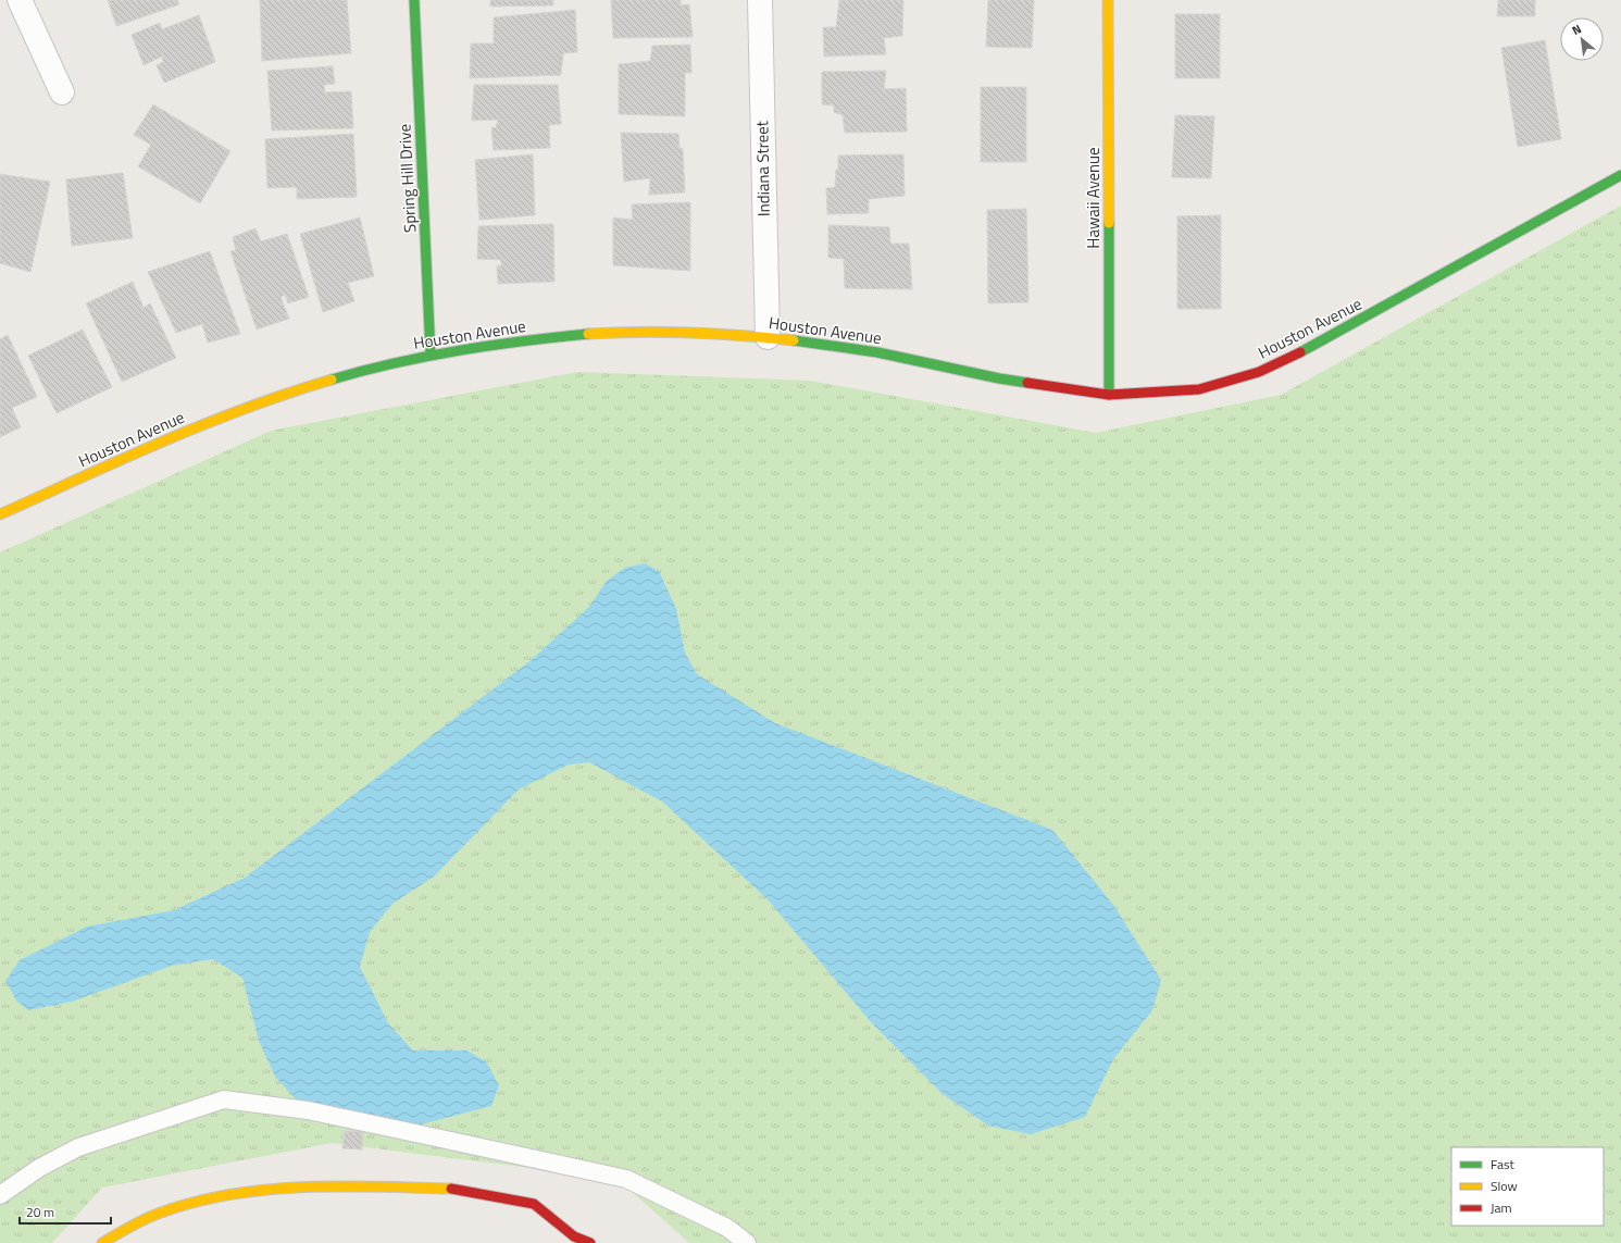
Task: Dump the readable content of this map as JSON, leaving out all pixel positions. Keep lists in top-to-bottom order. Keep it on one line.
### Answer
{"streets":{"street":["Indiana Street","Spring Hill Drive","Hawaii Avenue","Houston Avenue"]},"crossings":[["Indiana Street","Houston Avenue"],["Spring Hill Drive","Houston Avenue"],["Hawaii Avenue","Houston Avenue"]],"legend":["Fast","Slow","Jam"],"scale_bar":"20 m","north":"top left"}
